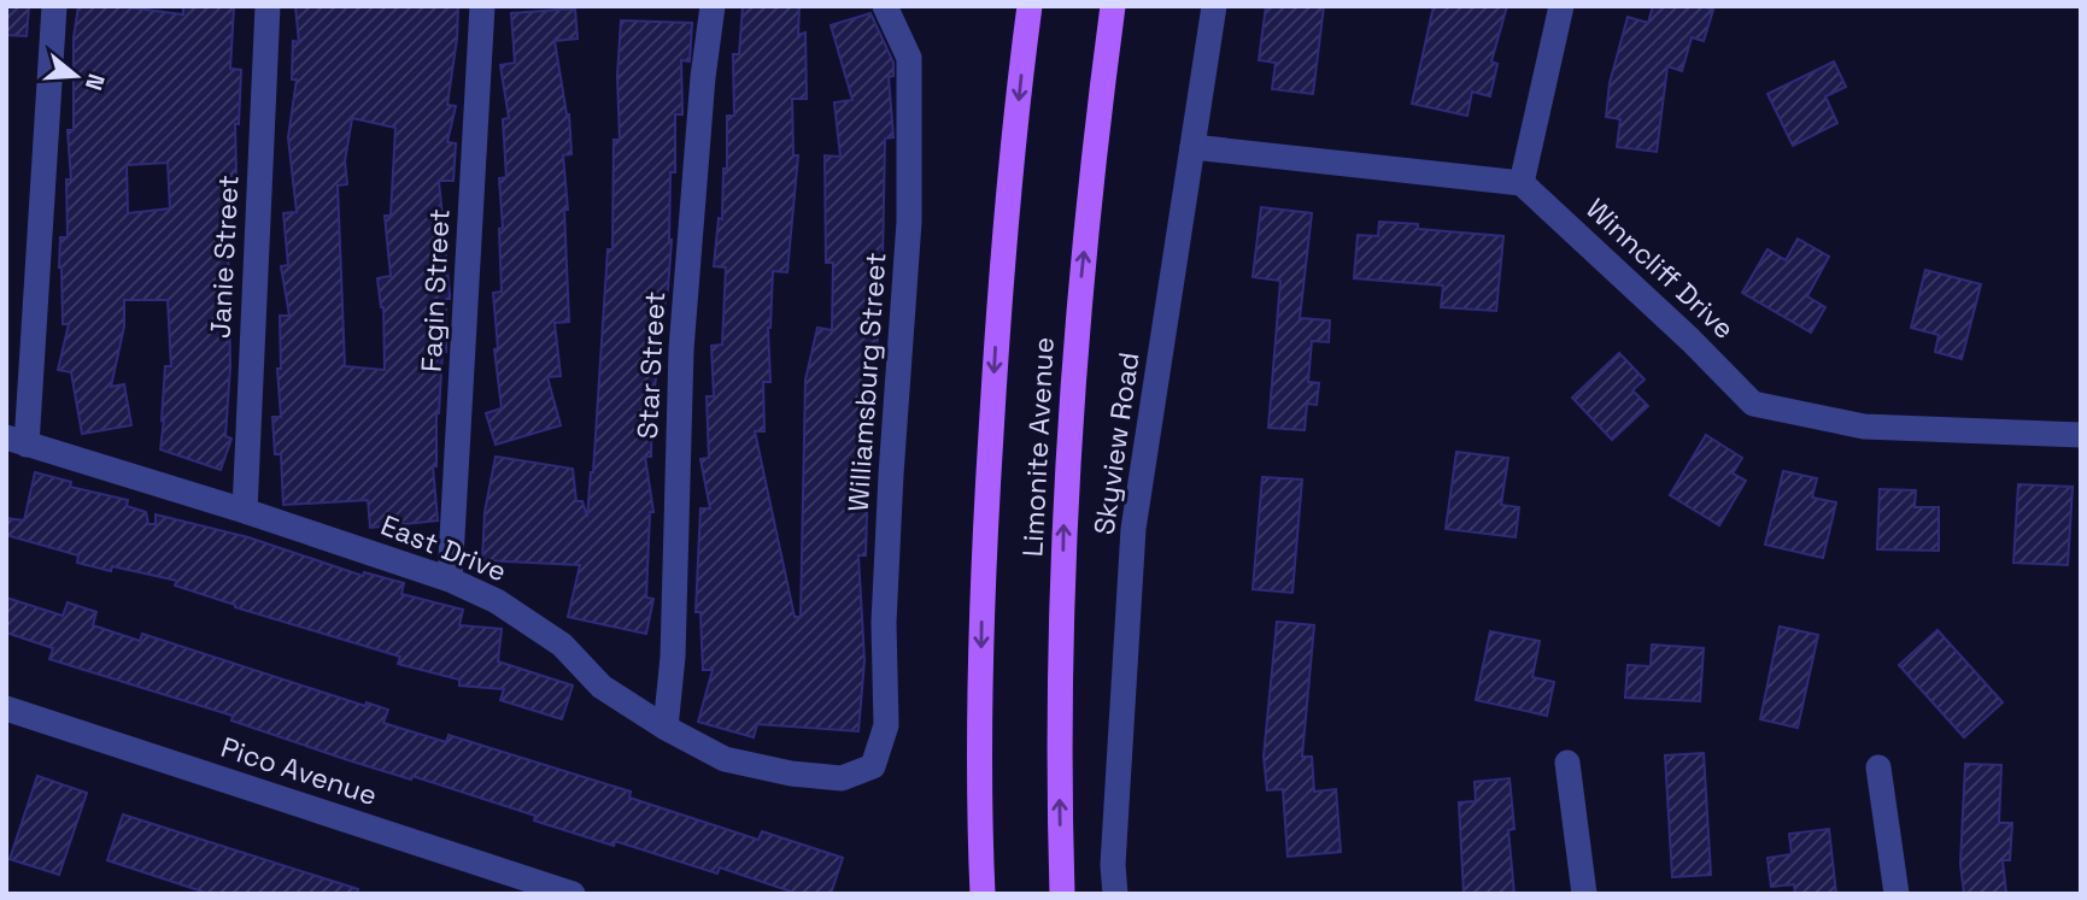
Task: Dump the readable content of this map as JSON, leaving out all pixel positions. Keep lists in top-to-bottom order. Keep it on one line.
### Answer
{"streets":{"main road":["Limonite Avenue"],"street":["Janie Street","Winncliff Drive","Fagin Street","Star Street","Williamsburg Street","Skyview Road","East Drive","Pico Avenue"]},"crossings":[["Janie Street","East Drive"],["Fagin Street","East Drive"],["Star Street","East Drive"],["Williamsburg Street","East Drive"]],"north":"right"}
